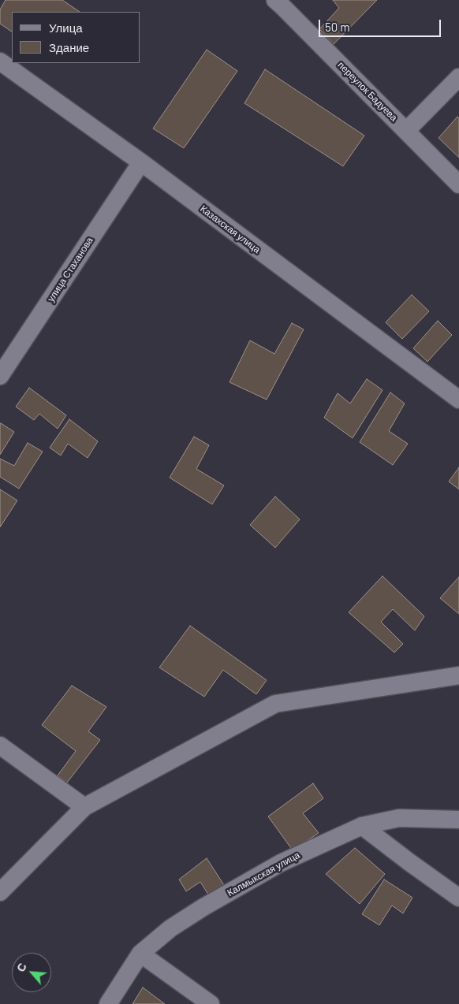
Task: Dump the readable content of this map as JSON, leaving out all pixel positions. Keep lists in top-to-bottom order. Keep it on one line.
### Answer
{"streets":{"street":["переулок Бадуева","Казахская улица","улица Стаханова","Калмыкская улица"]},"crossings":[["Казахская улица","улица Стаханова"]],"legend":["Улица","Здание"],"scale_bar":"50 m","north":"top left"}
